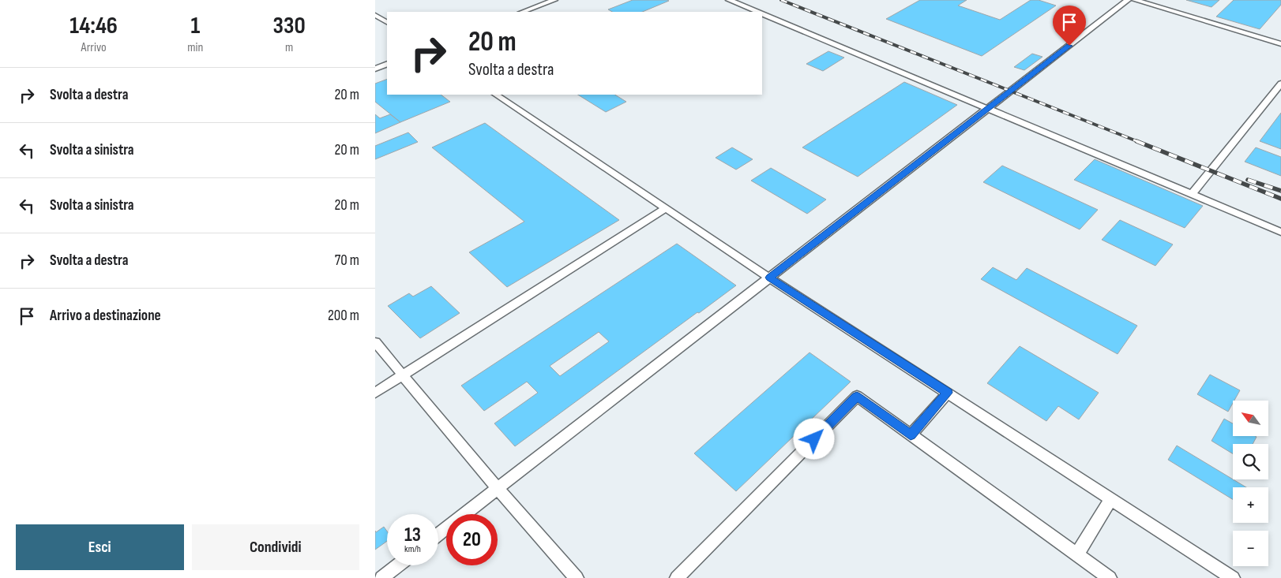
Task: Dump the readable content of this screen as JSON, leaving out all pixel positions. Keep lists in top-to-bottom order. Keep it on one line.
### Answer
{"north":"top left","page":{"eta":["14:46","Arrivo","1","min","330","m"],"turn":["20 m","Svolta a destra"],"list":[{"name":"Svolta a destra","value":"20 m"},{"name":"Svolta a sinistra","value":"20 m"},{"name":"Svolta a sinistra","value":"20 m"},{"name":"Svolta a destra","value":"70 m"},{"name":"Arrivo a destinazione","value":"200 m"}],"map_buttons":["+","−"],"speed":"13 km/h","limit":"20","buttons":["Esci","Condividi"]}}
